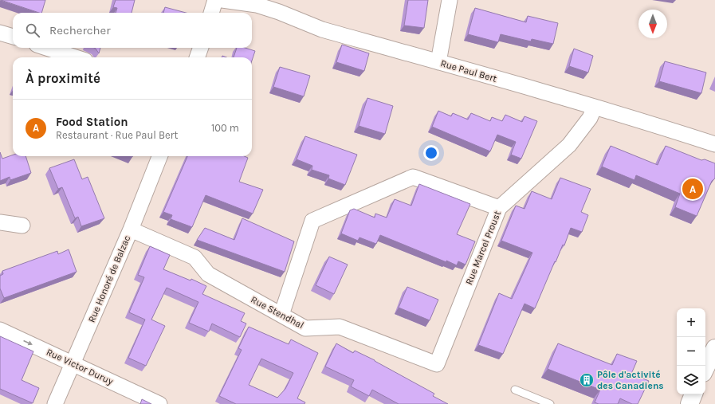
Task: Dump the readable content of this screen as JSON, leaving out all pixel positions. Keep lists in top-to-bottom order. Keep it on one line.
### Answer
{"streets":{"street":["Rue Paul Bert","Rue Marcel Proust","Rue Honoré de Balzac","Rue Stendhal","Rue Victor Duruy"]},"crossings":[["Rue Paul Bert","Rue Marcel Proust"],["Rue Marcel Proust","Rue Stendhal"],["Rue Honoré de Balzac","Rue Stendhal"],["Rue Honoré de Balzac","Rue Victor Duruy"]],"one_way":["Rue Victor Duruy"],"places":{"building":["Pôle d'activité des Canadiens"]},"north":"bottom","page":{"search":"Rechercher","heading":"À proximité","list":[{"mark":"A","name":"Food Station","note":"Restaurant · Rue Paul Bert","value":"100 m"}],"pins":"A","map_buttons":["+","−"]}}
